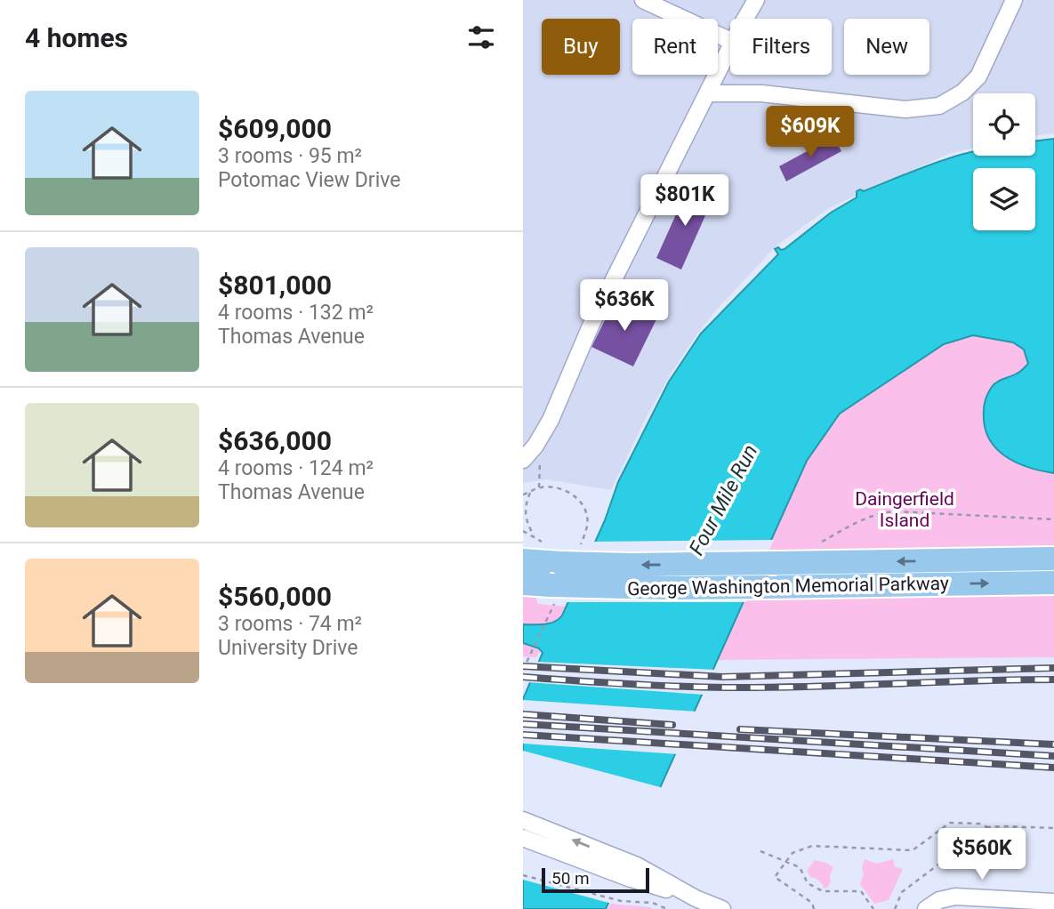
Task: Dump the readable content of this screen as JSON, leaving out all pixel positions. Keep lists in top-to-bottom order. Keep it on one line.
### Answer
{"streets":{"highway":["George Washington Memorial Parkway"]},"water":["Four Mile Run"],"parks":["Daingerfield Island"],"scale_bar":"50 m","page":{"heading":"4 homes","chip":["Buy","Rent","Filters","New"],"list":[{"name":"$609,000","note":"3 rooms · 95 m² · Potomac View Drive"},{"name":"$801,000","note":"4 rooms · 132 m² · Thomas Avenue"},{"name":"$636,000","note":"4 rooms · 124 m² · Thomas Avenue"},{"name":"$560,000","note":"3 rooms · 74 m² · University Drive"}],"price":["$609K","$801K","$636K","$560K"],"scale":"50 m"}}
